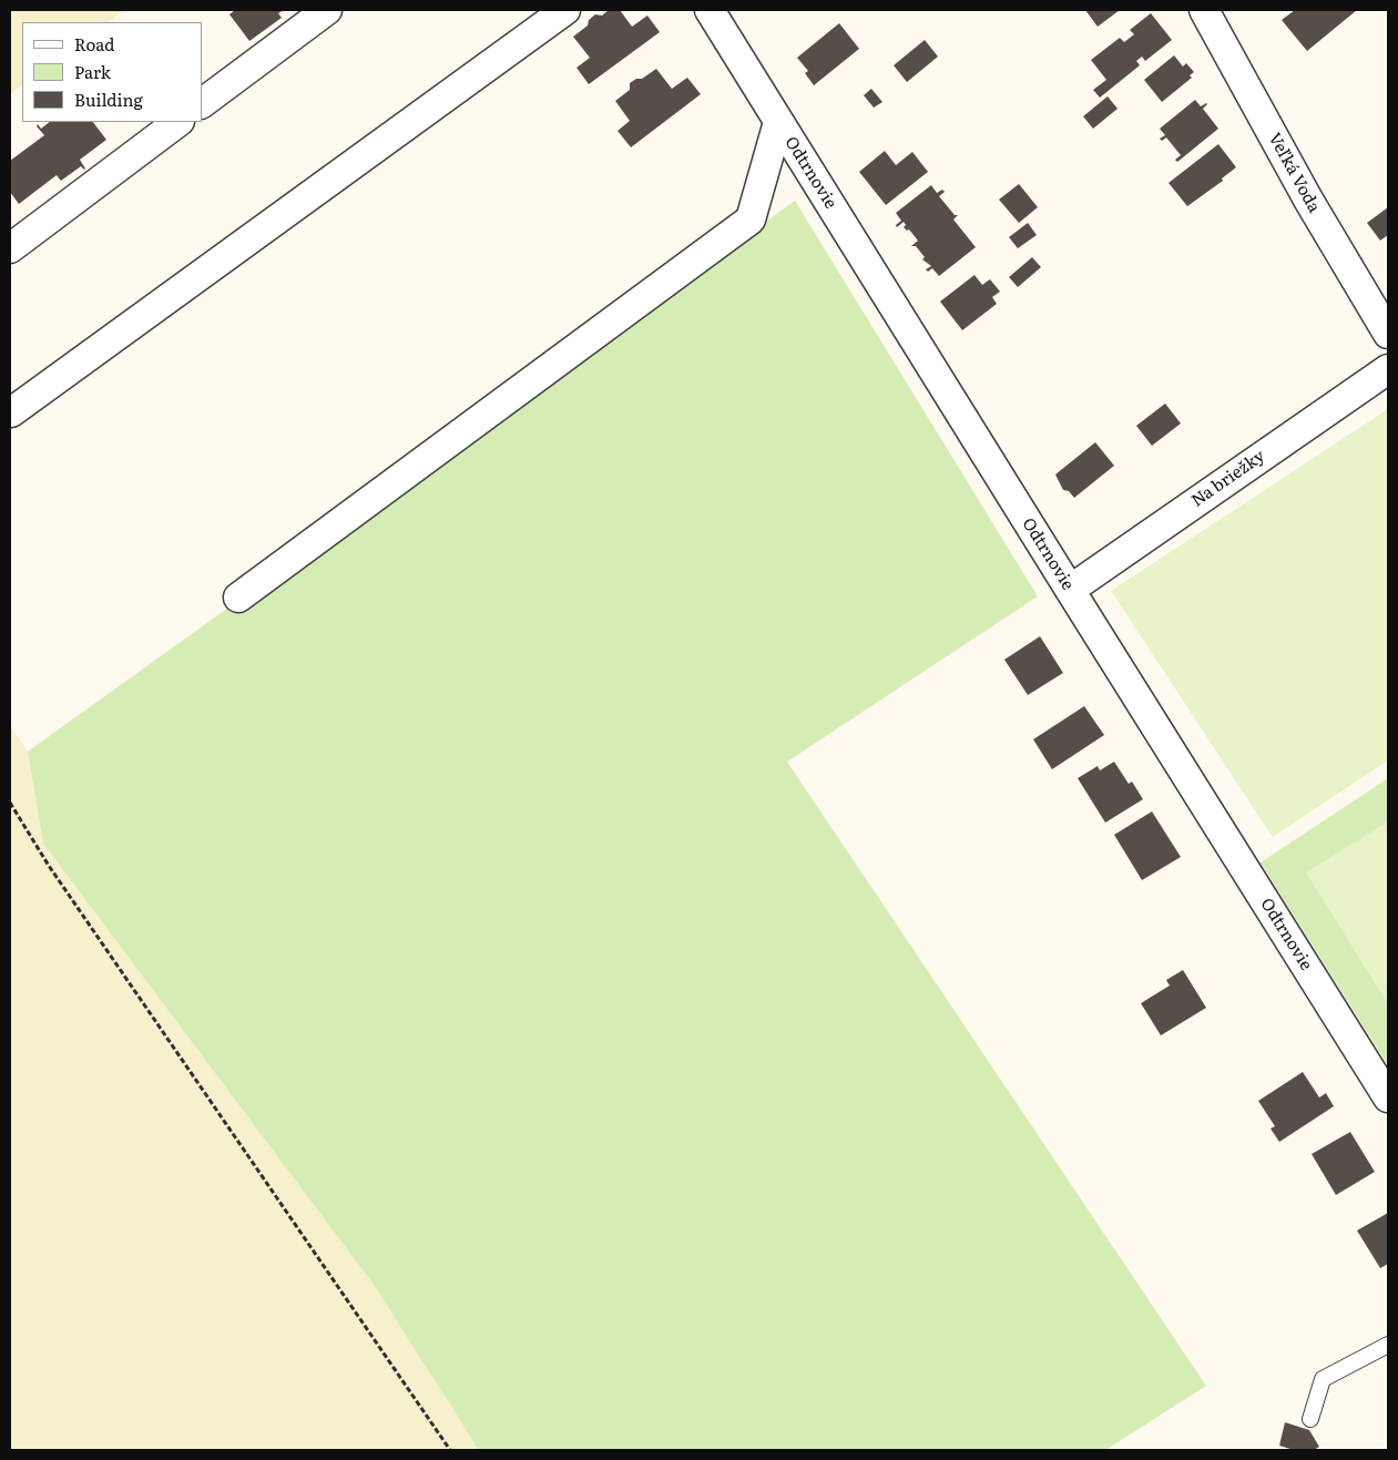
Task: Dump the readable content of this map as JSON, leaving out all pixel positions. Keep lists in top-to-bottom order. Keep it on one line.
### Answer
{"streets":{"street":["Odtrnovie","Veľká Voda","Na briežky"]},"crossings":[["Odtrnovie","Na briežky"]],"legend":["Road","Park","Building"]}
